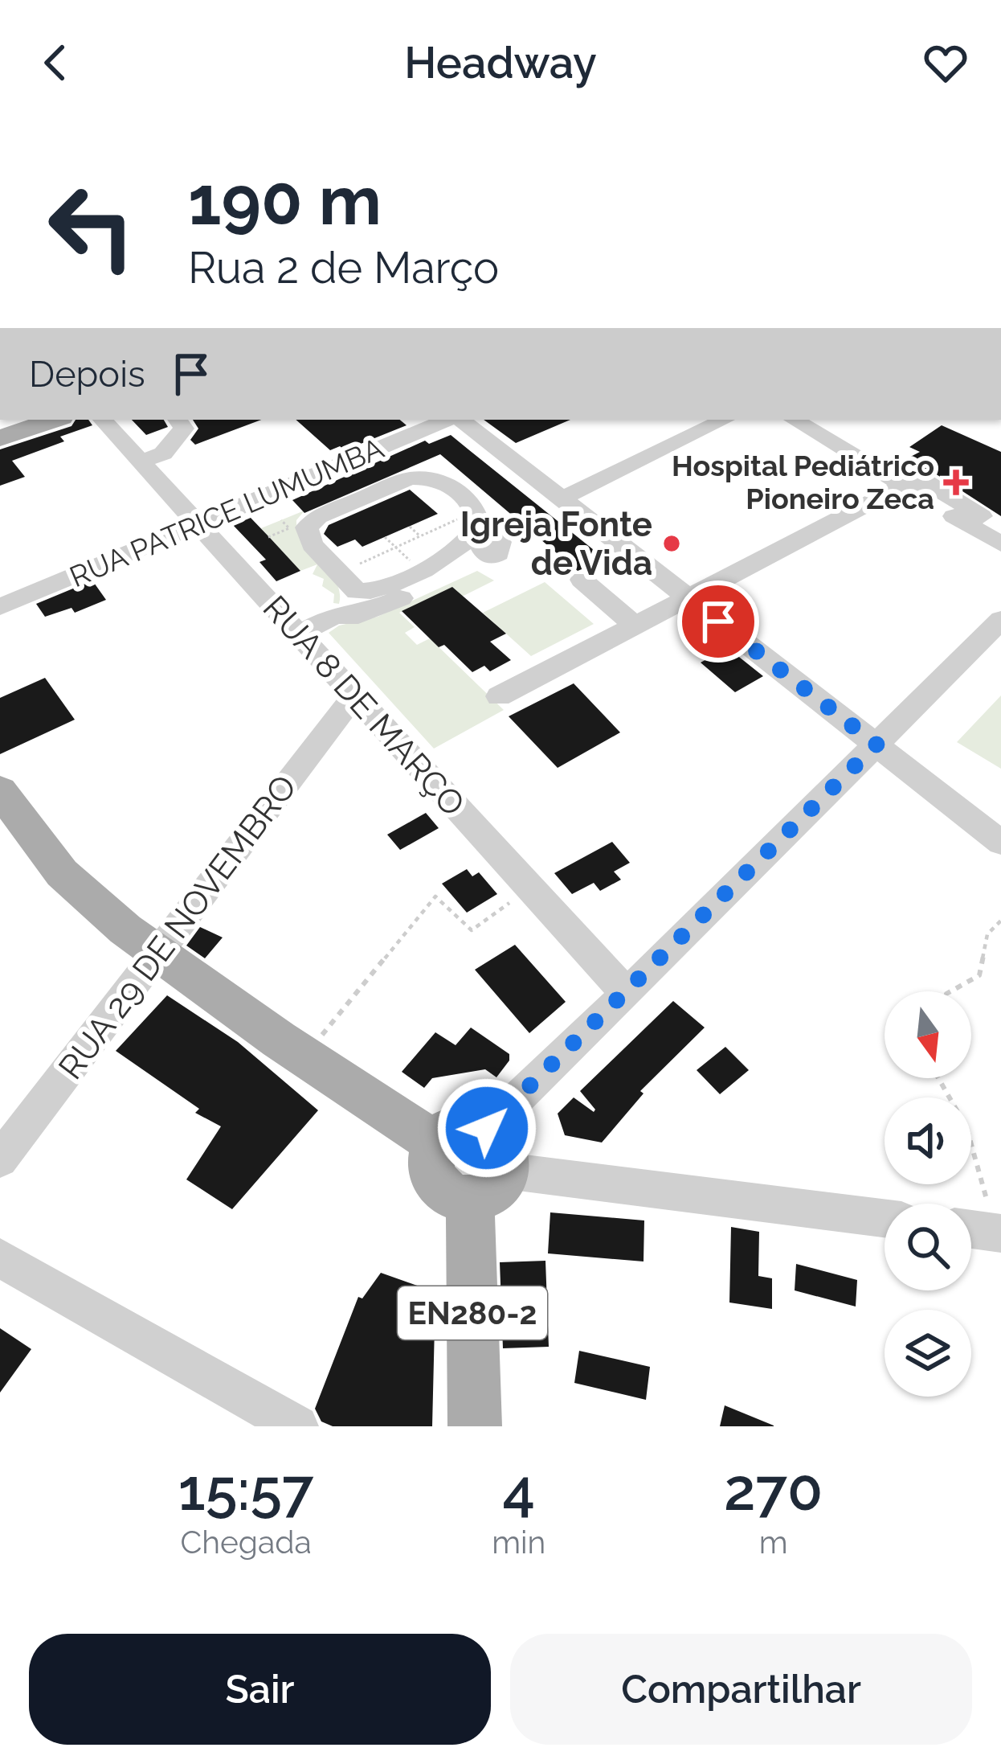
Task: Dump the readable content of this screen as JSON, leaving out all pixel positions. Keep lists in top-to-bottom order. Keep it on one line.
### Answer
{"streets":{"main road":["EN280-2"],"street":["RUA PATRICE LUMUMBA","RUA 8 DE MARÇO","RUA 29 DE NOVEMBRO"]},"crossings":[["RUA PATRICE LUMUMBA","RUA 8 DE MARÇO"],["RUA 8 DE MARÇO","RUA 29 DE NOVEMBRO"]],"places":{"health":["Hospital Pediátrico Pioneiro Zeca"],"other":["Igreja Fonte de Vida"]},"north":"bottom","page":{"header":"Headway","turn":["190 m","Rua 2 de Março"],"then":"Depois","eta":["15:57","Chegada","4","min","270","m"],"buttons":["Sair","Compartilhar"]}}
